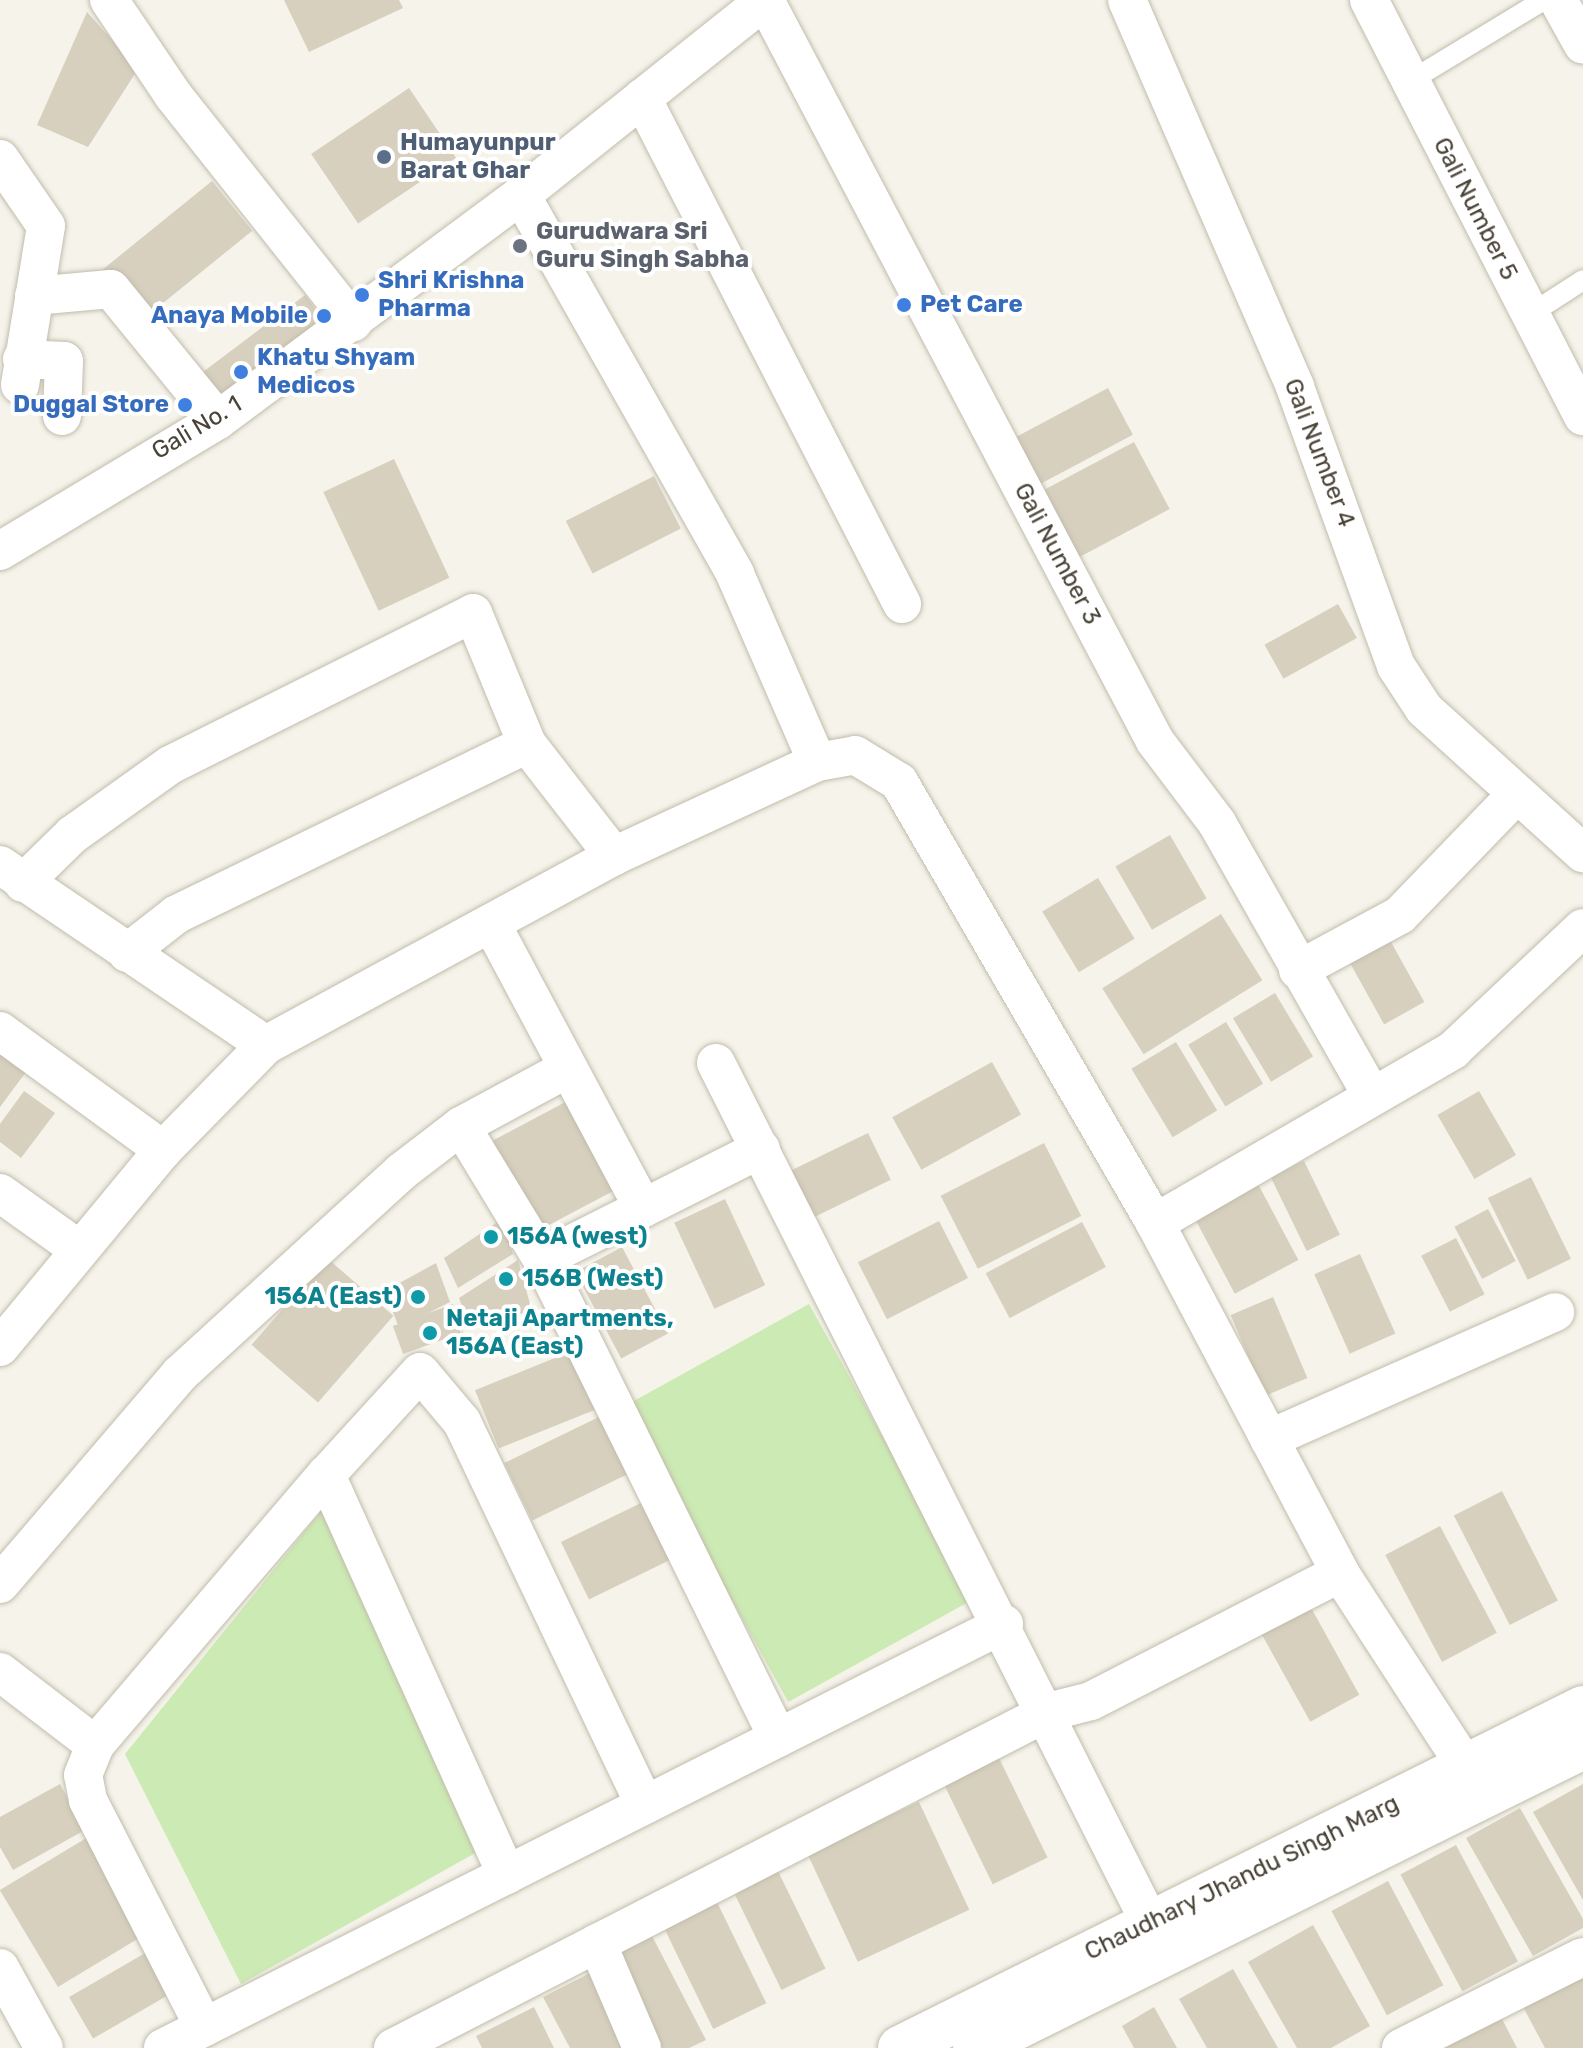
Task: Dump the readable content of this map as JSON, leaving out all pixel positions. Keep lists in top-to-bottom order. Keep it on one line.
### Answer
{"streets":{"street":["Gali Number 5","Gali No. 1","Gali Number 4","Gali Number 3","Chaudhary Jhandu Singh Marg"]},"crossings":[["Gali No. 1","Gali Number 3"]],"places":["Humayunpur Barat Ghar","Gurudwara Sri Guru Singh Sabha","Shri Krishna Pharma","Pet Care","Anaya Mobile","Khatu Shyam Medicos","Duggal Store","156A (west)","156B (West)","156A (East)","Netaji Apartments, 156A (East)"]}
